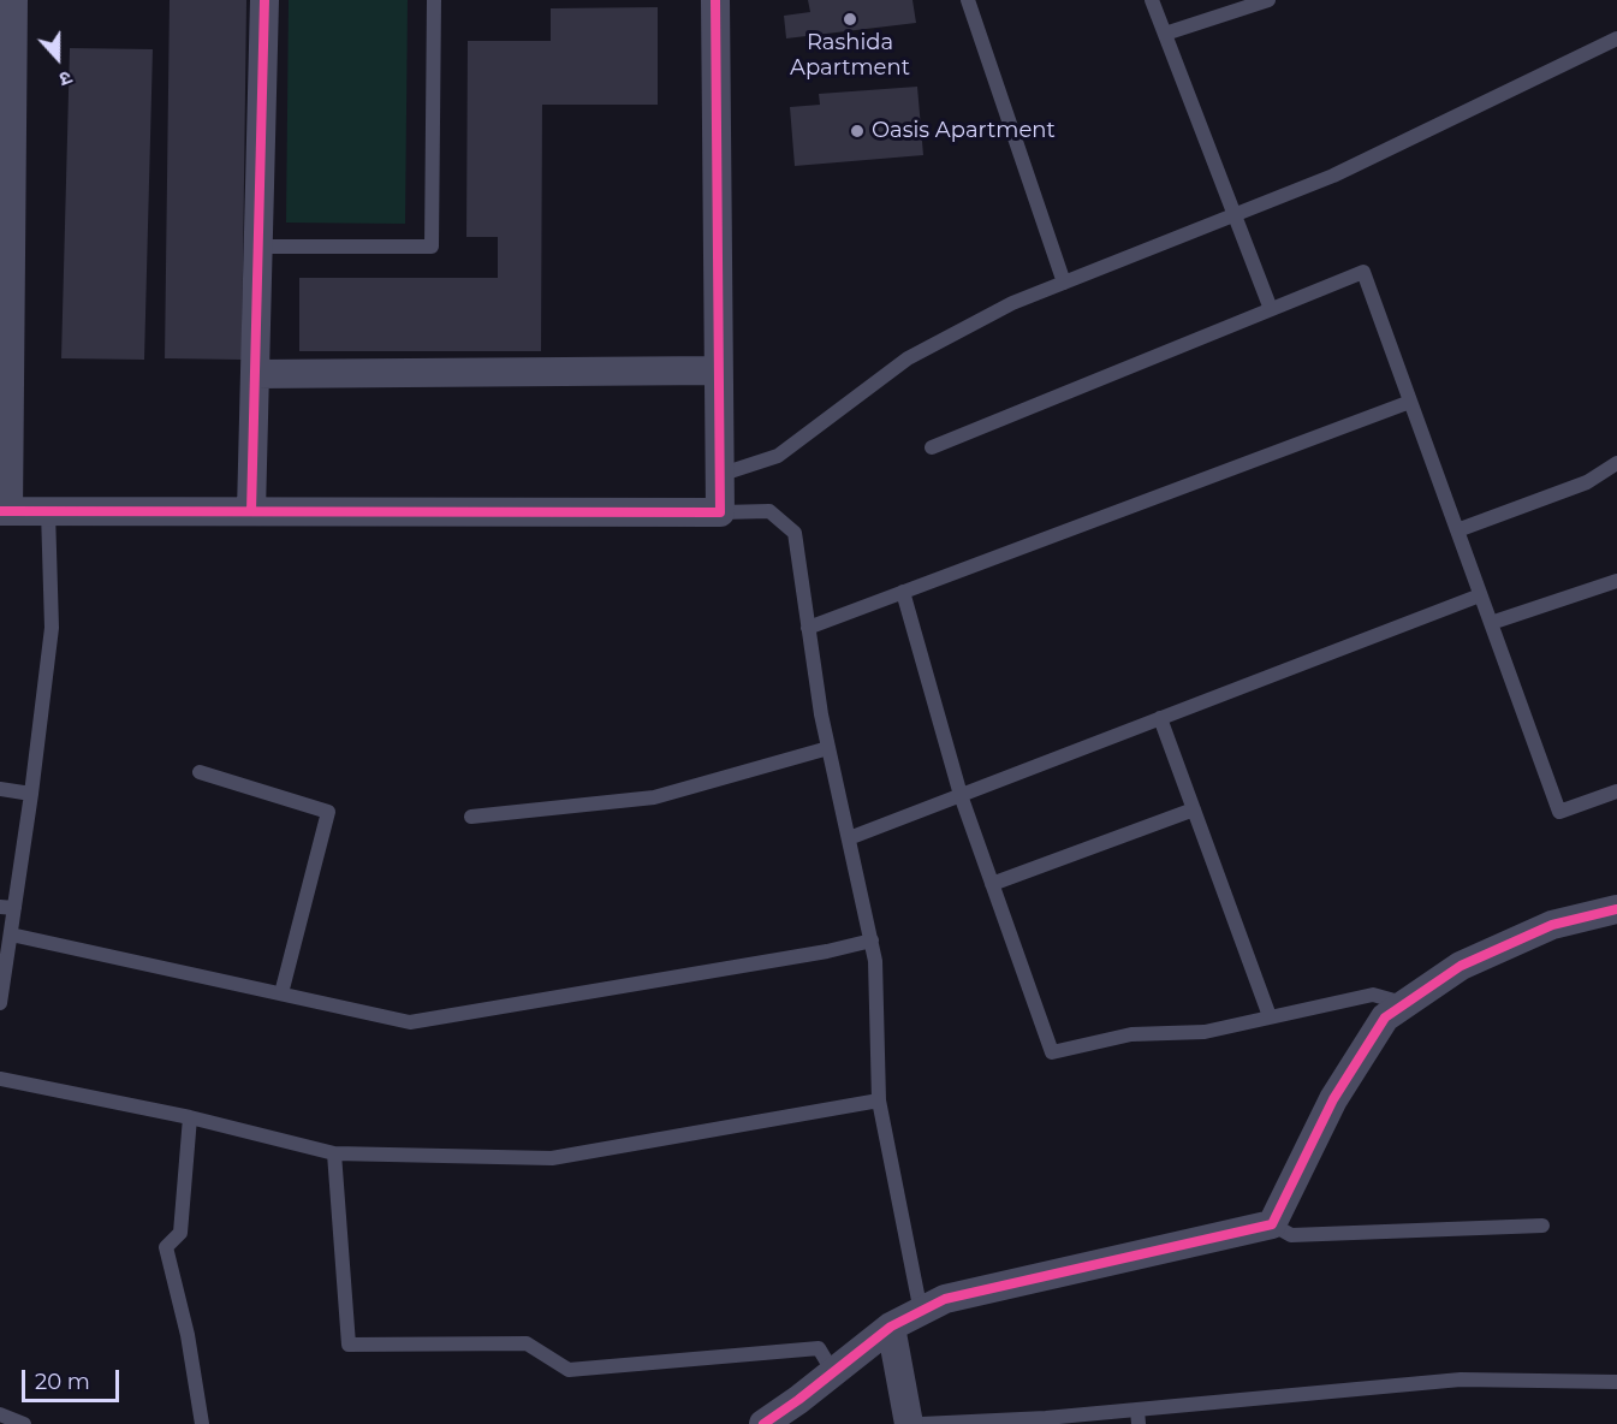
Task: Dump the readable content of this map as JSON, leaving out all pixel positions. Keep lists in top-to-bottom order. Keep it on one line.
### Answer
{"places":["Rashida Apartment","Oasis Apartment"],"scale_bar":"20 m","north":"bottom"}
